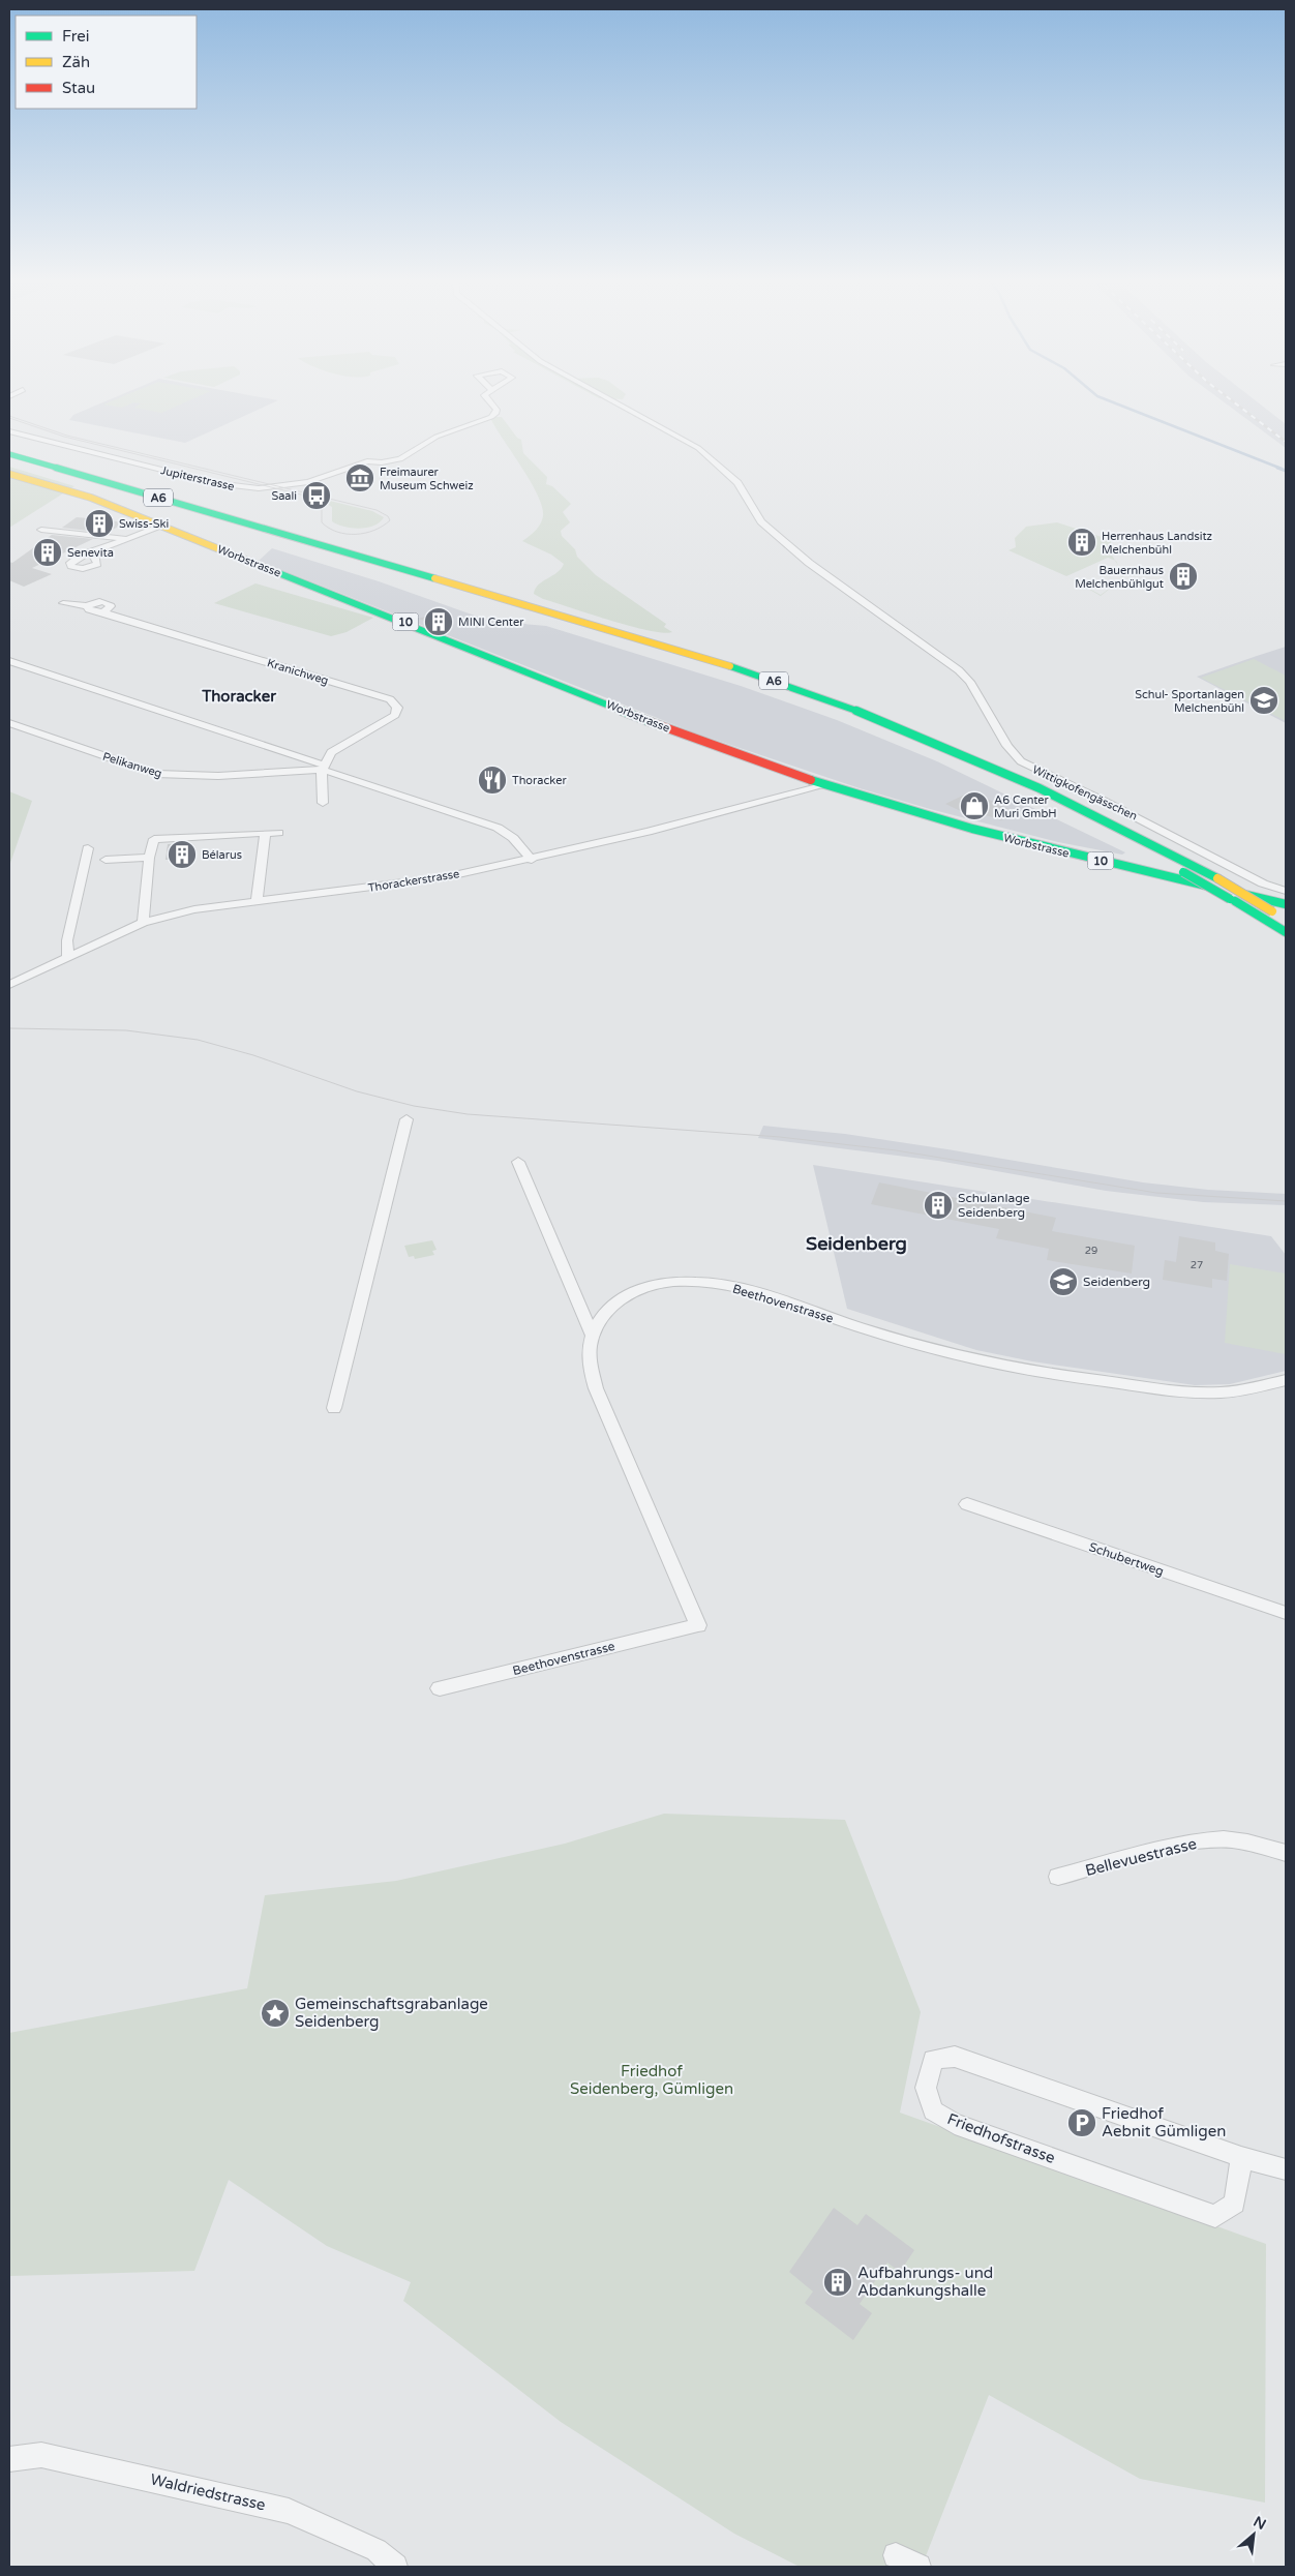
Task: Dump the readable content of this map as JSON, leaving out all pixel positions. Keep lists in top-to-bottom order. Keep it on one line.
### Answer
{"streets":{"main road":["A6","Worbstrasse","10"],"street":["Jupiterstrasse","Kranichweg","Pelikanweg","Wittigkofengässchen","Thorackerstrasse","Beethovenstrasse","Schubertweg","Bellevuestrasse","Friedhofstrasse","Waldriedstrasse"]},"crossings":[["Worbstrasse","Thorackerstrasse"],["Kranichweg","Pelikanweg"]],"districts":["Thoracker","Seidenberg"],"parks":["Friedhof Seidenberg, Gümligen"],"places":{"museum":["Freimaurer Museum Schweiz"],"bus stop":["Saali"],"building":["Swiss-Ski","Herrenhaus Landsitz Melchenbühl","Senevita","Bauernhaus Melchenbühlgut","MINI Center","Bélarus","Schulanlage Seidenberg","Aufbahrungs- und Abdankungshalle"],"school or university":["Schul- Sportanlagen Melchenbühl","Seidenberg"],"restaurant":["Thoracker"],"shop":["A6 Center Muri GmbH"],"place":["Gemeinschaftsgrabanlage Seidenberg"],"parking":["Friedhof Aebnit Gümligen"]},"house_numbers":["29","27"],"legend":["Frei","Zäh","Stau"],"north":"top right"}
